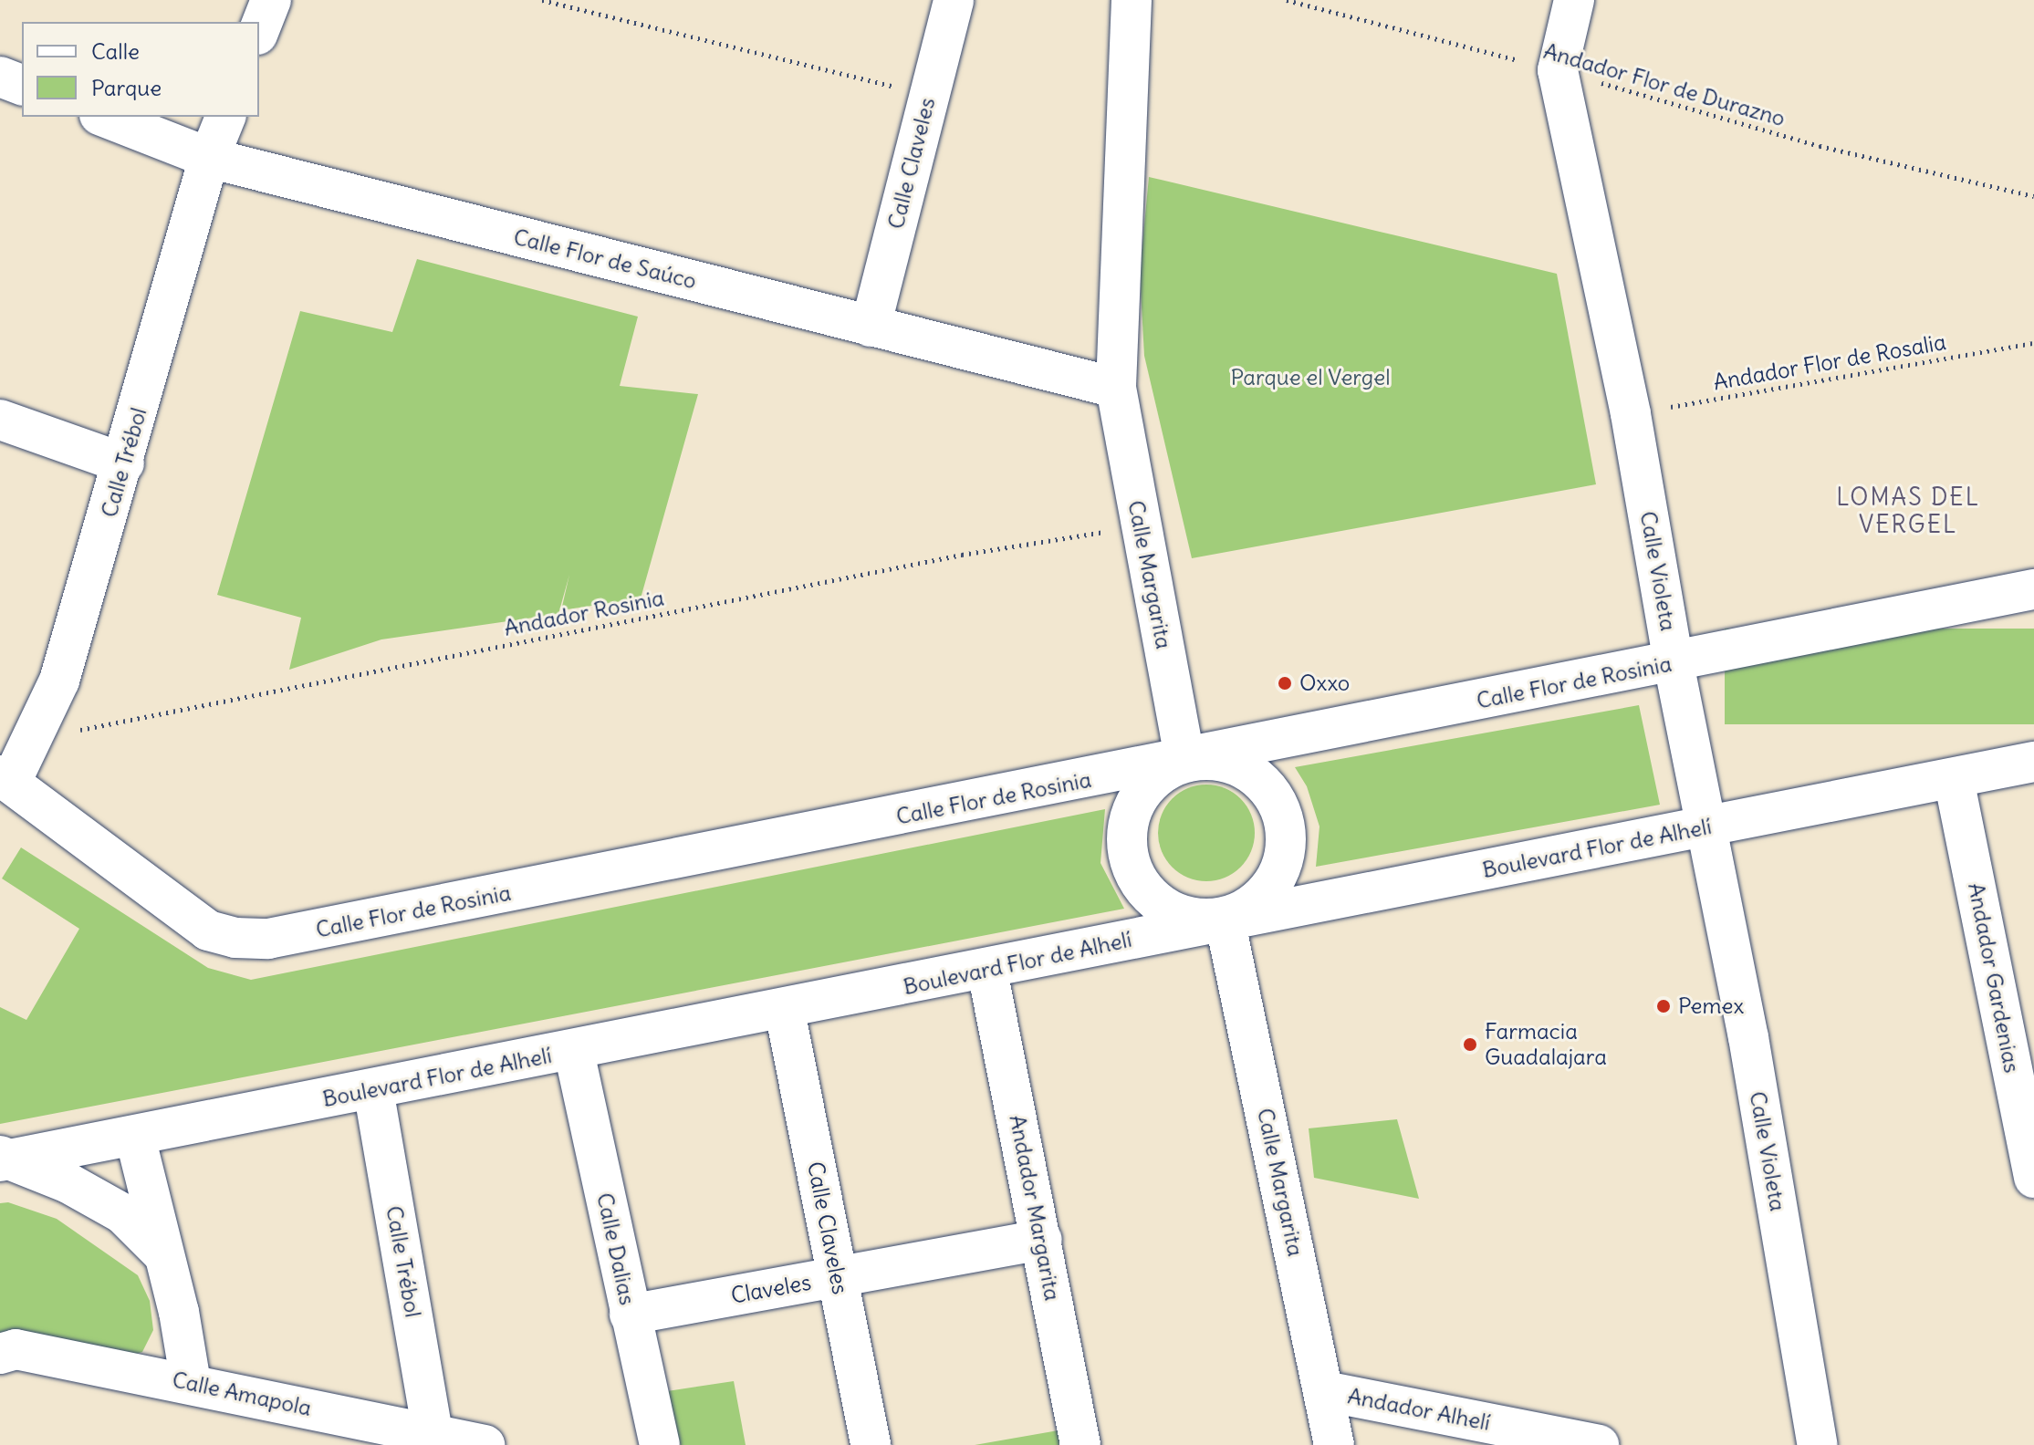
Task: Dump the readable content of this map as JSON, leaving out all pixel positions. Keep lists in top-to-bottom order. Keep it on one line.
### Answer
{"streets":{"street":["Calle Claveles","Calle Flor de Saúco","Calle Trébol","Calle Violeta","Calle Margarita","Calle Flor de Rosinia","Boulevard Flor de Alhelí","Andador Gardenias","Andador Margarita","Calle Dalias","Claveles","Calle Amapola","Andador Alhelí"],"path":["Andador Flor de Durazno","Andador Flor de Rosalia","Andador Rosinia"]},"crossings":[["Andador Flor de Durazno","Calle Violeta"],["Calle Claveles","Calle Flor de Saúco"],["Calle Claveles","Boulevard Flor de Alhelí"],["Calle Claveles","Claveles"],["Calle Flor de Saúco","Calle Trébol"],["Calle Flor de Saúco","Calle Margarita"],["Andador Flor de Rosalia","Calle Violeta"],["Calle Trébol","Andador Rosinia"],["Calle Trébol","Calle Flor de Rosinia"],["Calle Trébol","Boulevard Flor de Alhelí"],["Calle Trébol","Calle Amapola"],["Calle Violeta","Calle Flor de Rosinia"],["Calle Violeta","Boulevard Flor de Alhelí"],["Calle Margarita","Andador Rosinia"],["Calle Margarita","Calle Flor de Rosinia"],["Calle Margarita","Boulevard Flor de Alhelí"],["Calle Margarita","Andador Alhelí"],["Calle Flor de Rosinia","Boulevard Flor de Alhelí"],["Boulevard Flor de Alhelí","Andador Gardenias"],["Boulevard Flor de Alhelí","Andador Margarita"],["Boulevard Flor de Alhelí","Calle Dalias"],["Andador Margarita","Claveles"],["Calle Dalias","Claveles"]],"districts":["LOMAS DEL VERGEL"],"parks":["Parque el Vergel"],"places":["Oxxo","Pemex","Farmacia Guadalajara"],"legend":["Calle","Parque"]}
